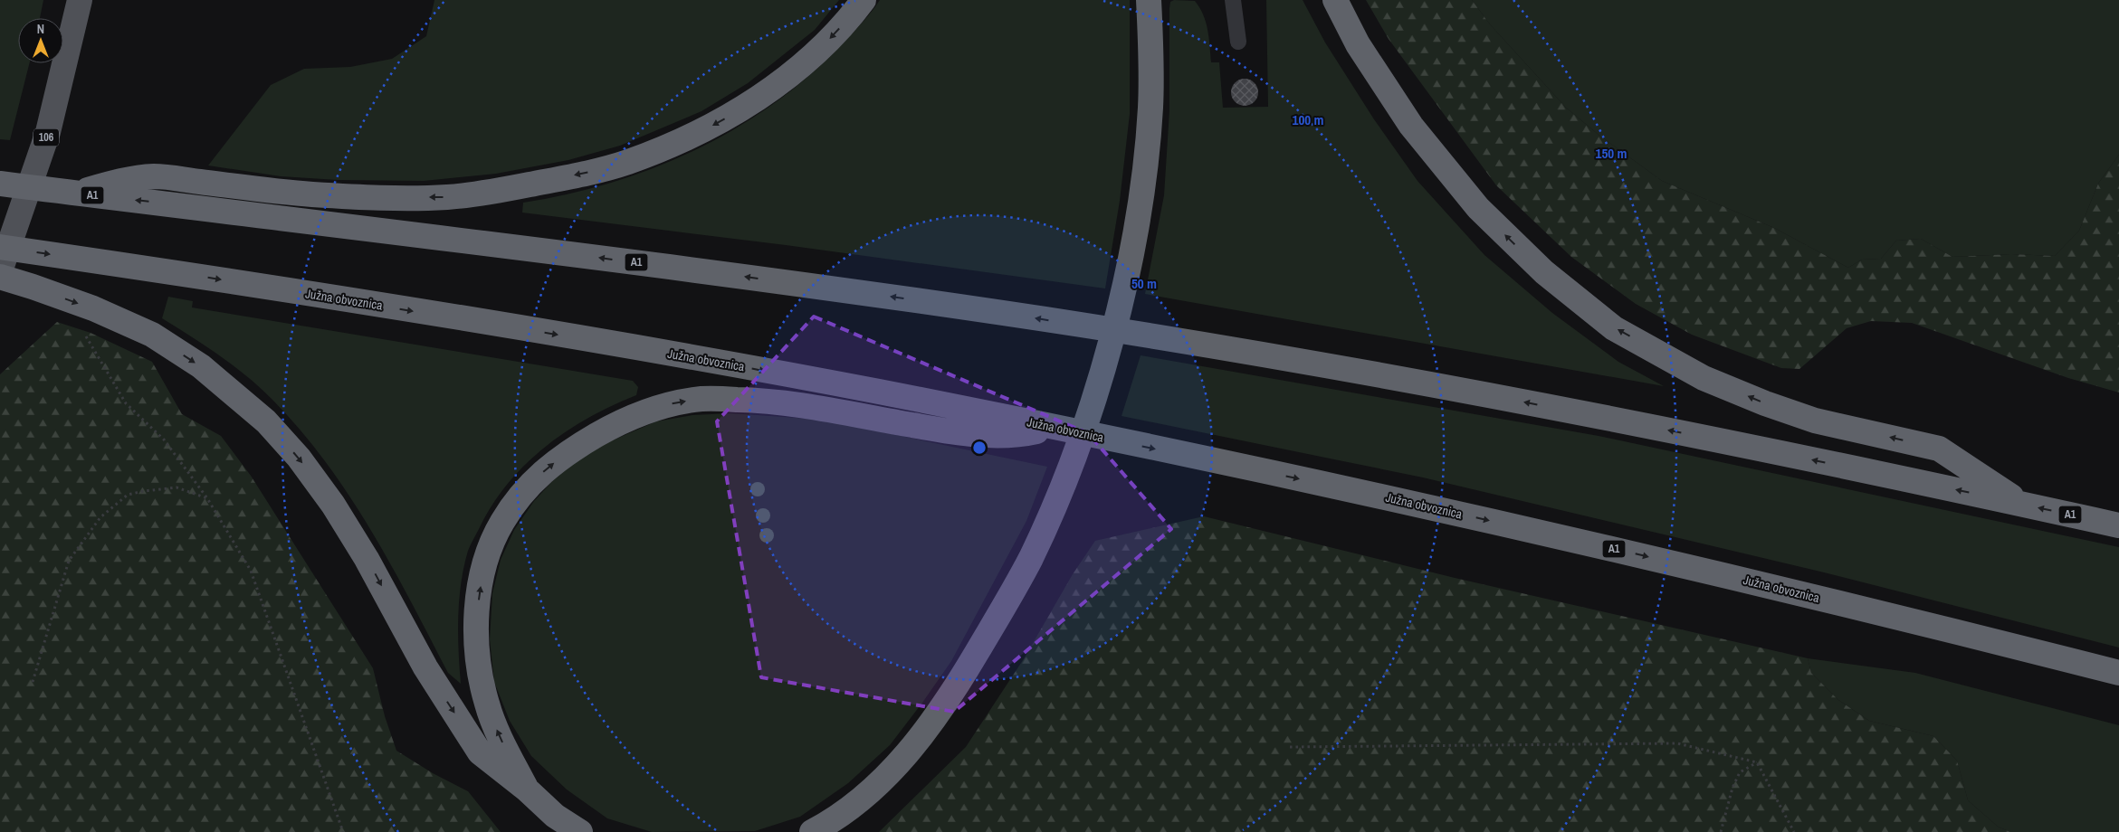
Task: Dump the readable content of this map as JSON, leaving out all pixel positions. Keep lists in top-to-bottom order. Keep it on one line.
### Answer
{"streets":{"highway":["A1","Južna obvoznica"],"main road":["106"]},"north":"top","rings":["100 m","150 m","50 m"]}
